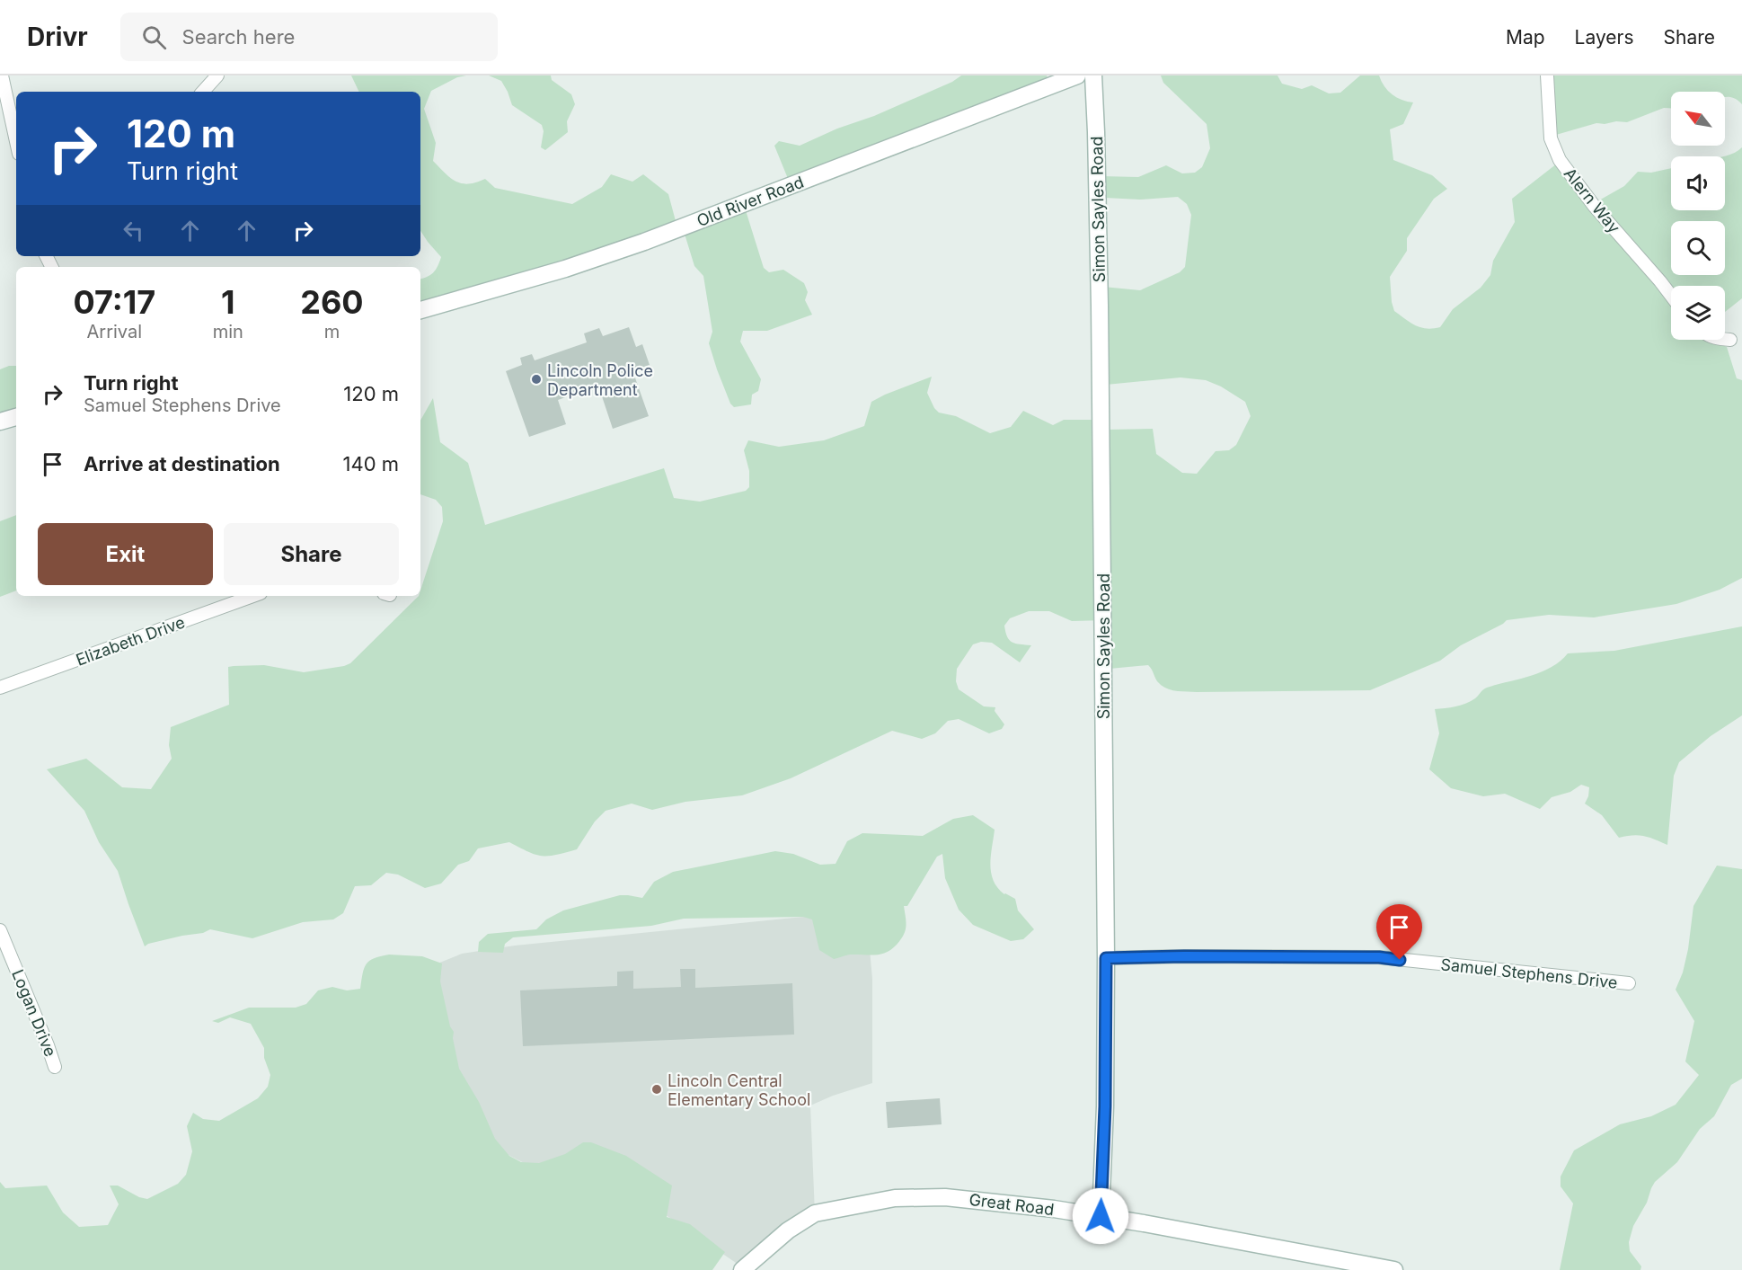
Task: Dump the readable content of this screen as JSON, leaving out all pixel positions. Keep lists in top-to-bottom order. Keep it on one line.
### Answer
{"streets":{"street":["Alern Way","Old River Road","Simon Sayles Road","Elizabeth Drive","Samuel Stephens Drive","Logan Drive","Great Road"]},"crossings":[["Simon Sayles Road","Samuel Stephens Drive"],["Simon Sayles Road","Great Road"]],"places":["Lincoln Police Department","Lincoln Central Elementary School"],"north":"top left","page":{"header":"Drivr","search":"Search here","nav":["Map","Layers","Share"],"turn":["120 m","Turn right"],"eta":["07:17","Arrival","1","min","260","m"],"list":[{"name":"Turn right","note":"Samuel Stephens Drive","value":"120 m"},{"name":"Arrive at destination","value":"140 m"}],"buttons":["Exit","Share"]}}
